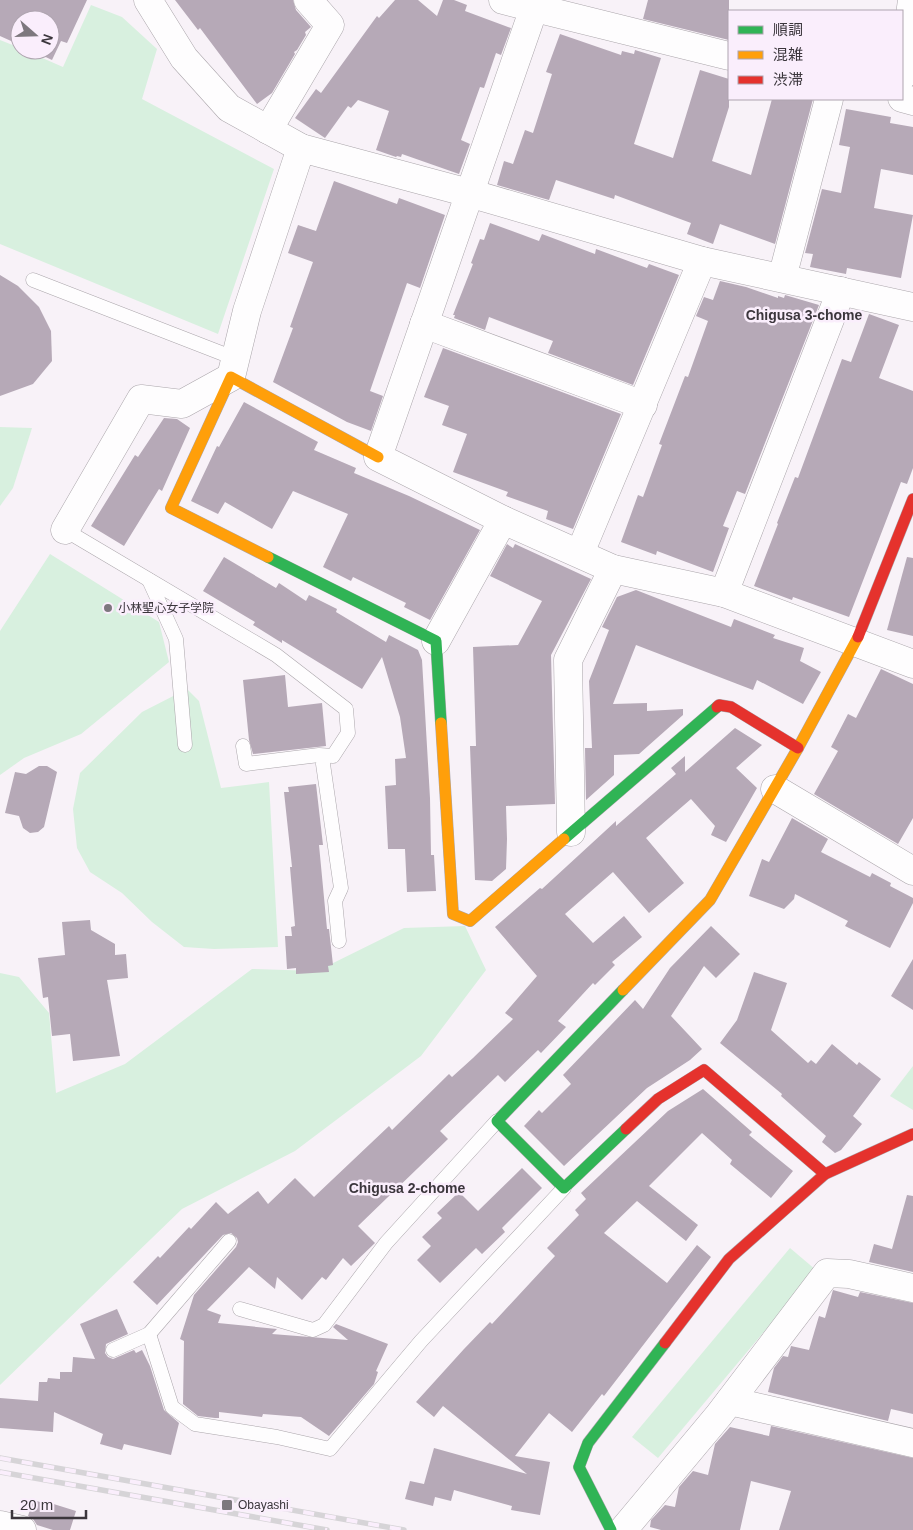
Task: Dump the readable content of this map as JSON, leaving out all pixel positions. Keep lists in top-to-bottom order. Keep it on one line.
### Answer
{"districts":["Chigusa 3-chome","Chigusa 2-chome"],"places":{"other":["小林聖心女子学院"],"transit":["Obayashi"]},"legend":["順調","混雑","渋滞"],"scale_bar":"20 m","north":"right"}
